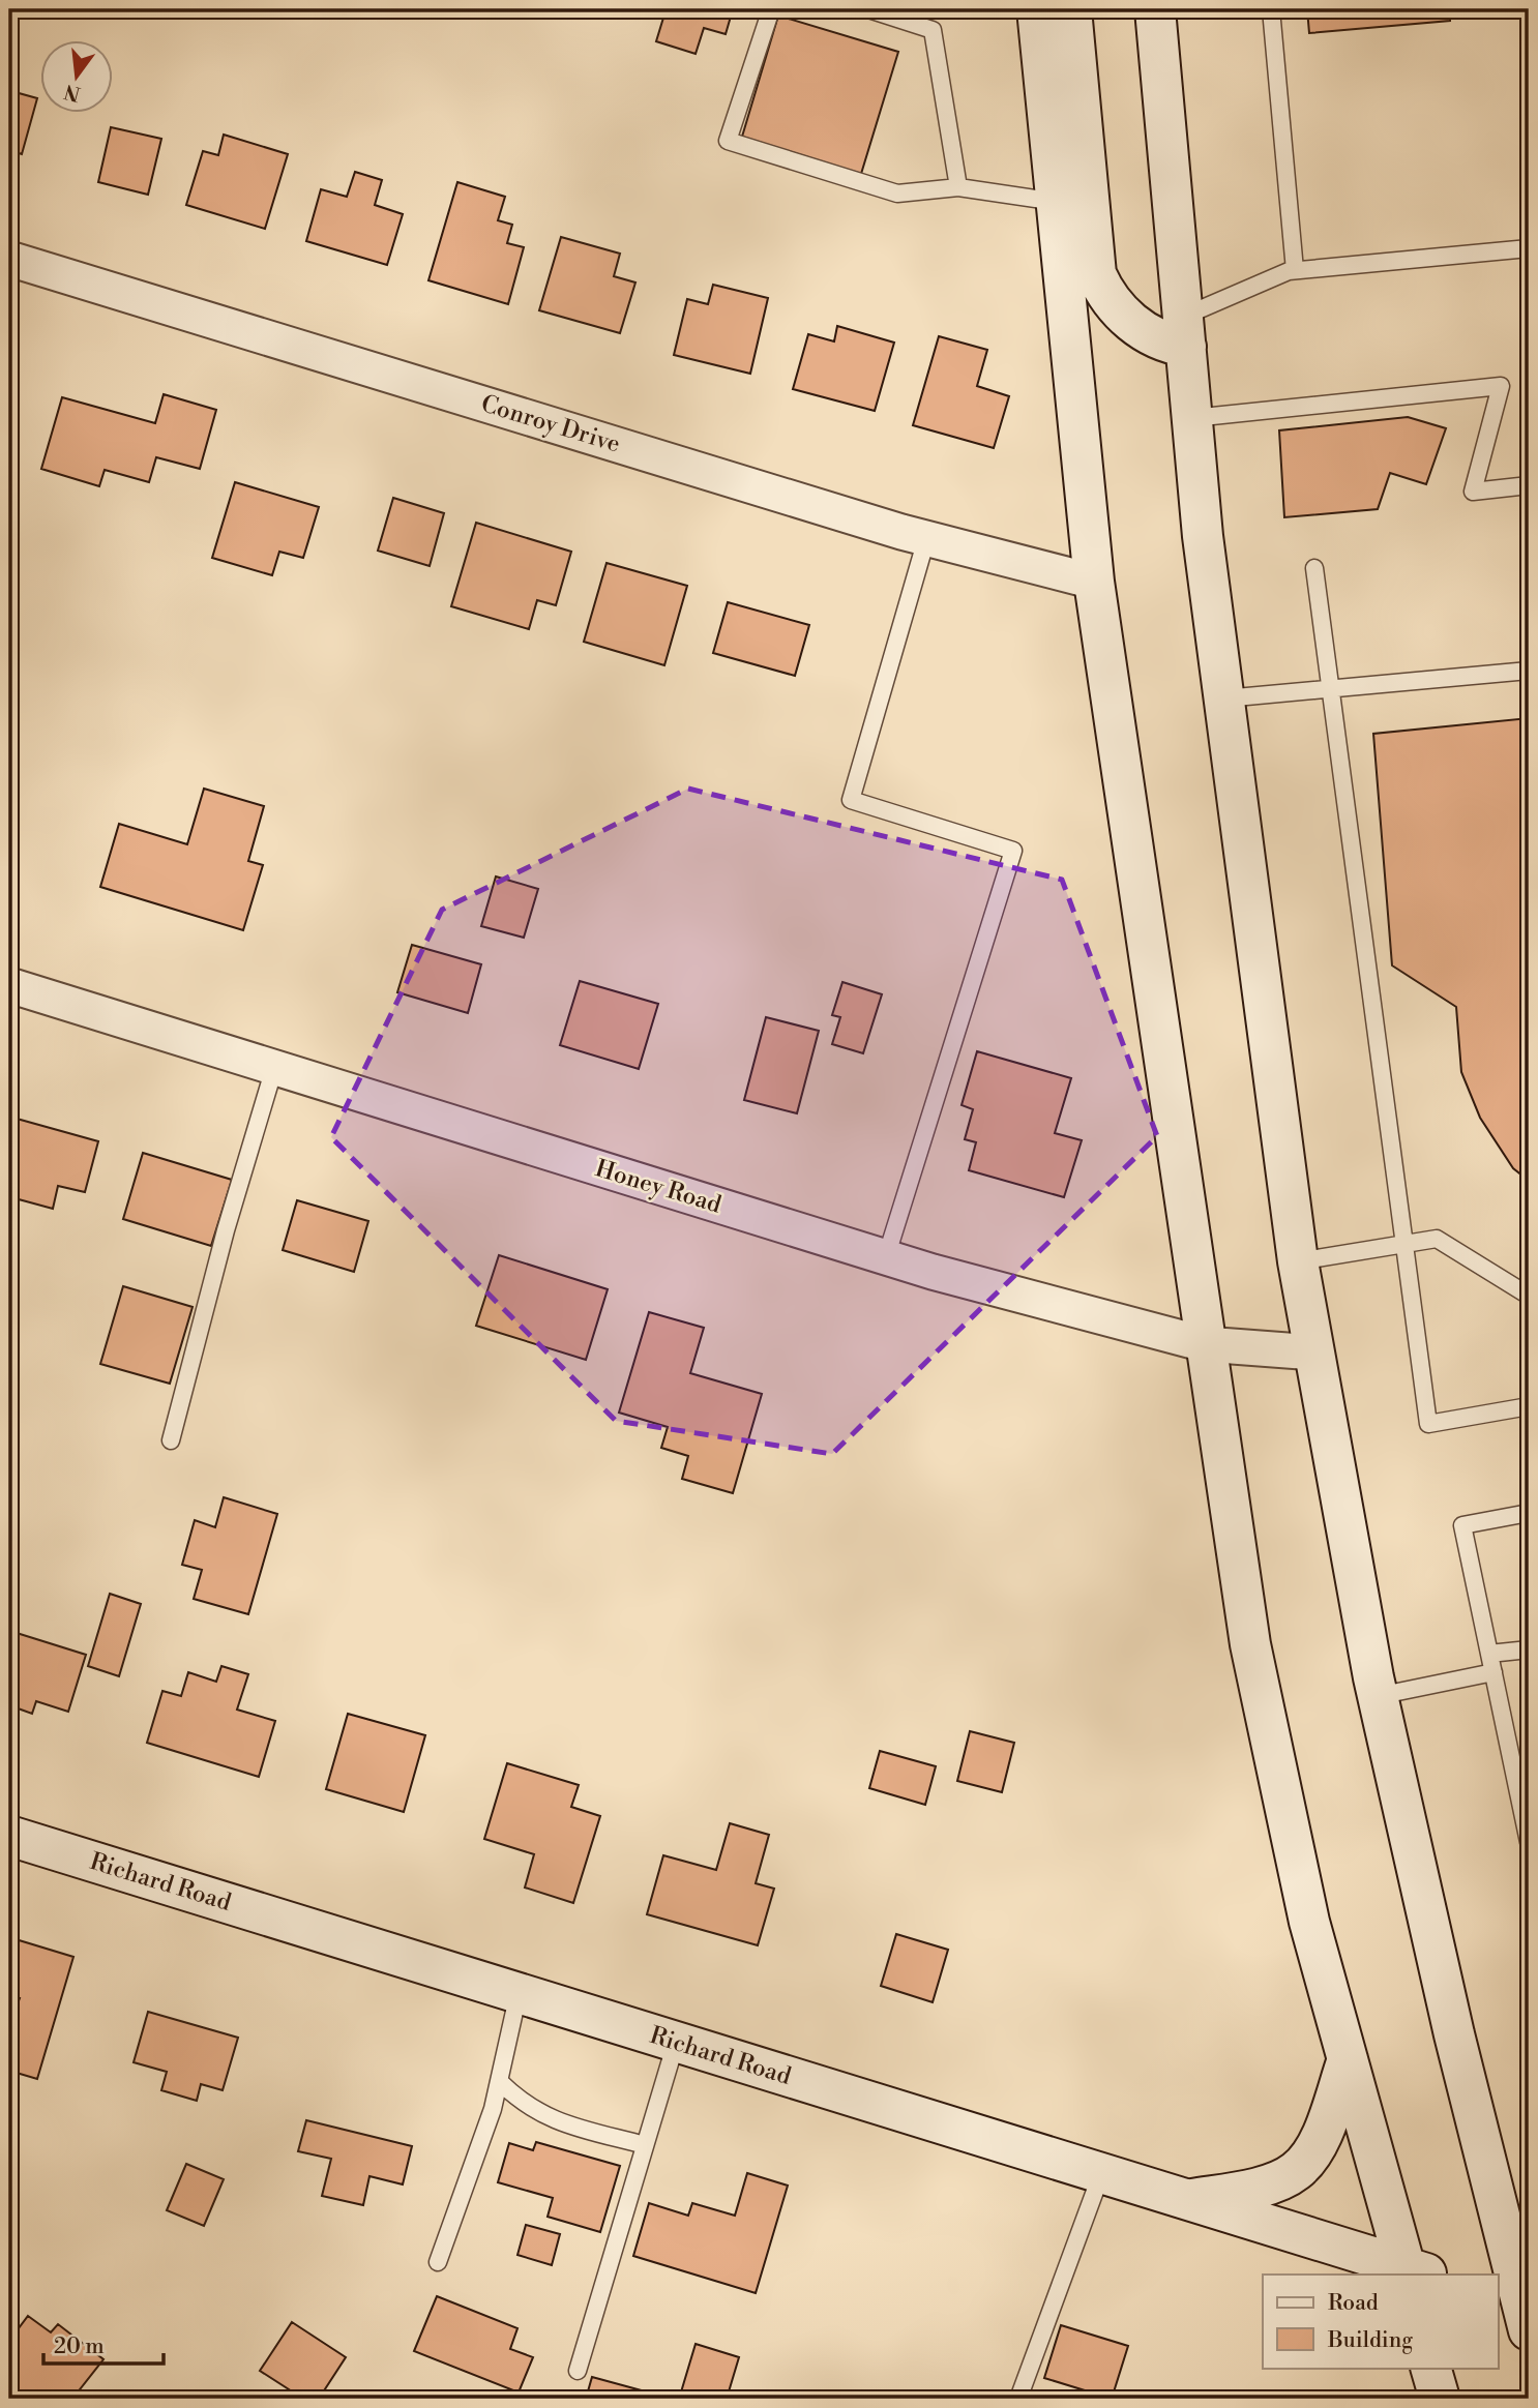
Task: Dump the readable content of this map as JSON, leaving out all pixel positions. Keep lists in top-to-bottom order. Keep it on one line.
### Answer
{"streets":{"main road":["Richard Road"],"street":["Conroy Drive","Honey Road"]},"legend":["Road","Building"],"scale_bar":"20 m","north":"bottom"}
